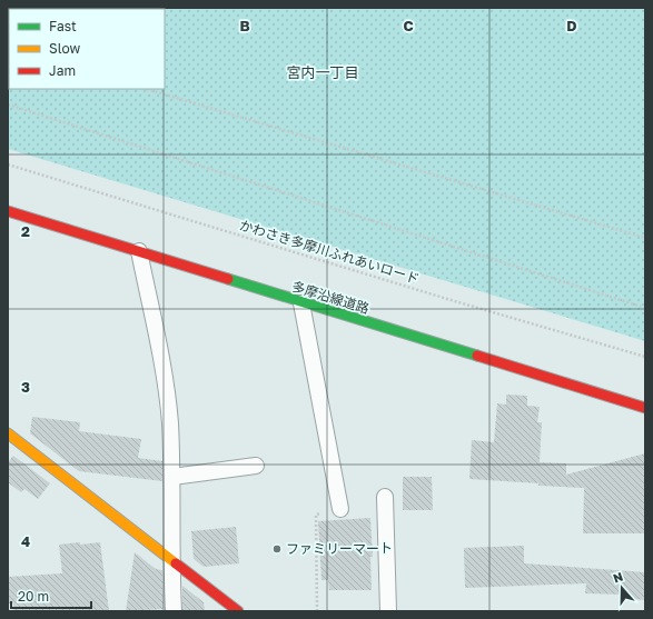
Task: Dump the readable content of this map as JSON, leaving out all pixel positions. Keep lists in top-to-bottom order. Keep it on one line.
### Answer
{"streets":{"main road":["多摩沿線道路"],"path":["かわさき多摩川ふれあいロード"]},"districts":["宮内一丁目"],"places":["ファミリーマート"],"legend":["Fast","Slow","Jam"],"scale_bar":"20 m","north":"top","grid":{"columns":["B","C","D"],"rows":["2","3","4"]}}
